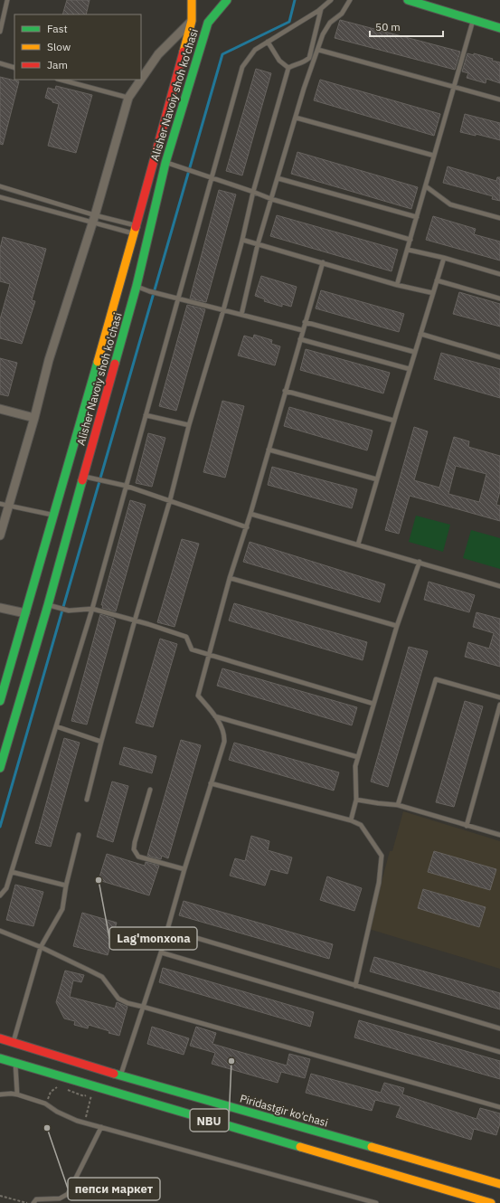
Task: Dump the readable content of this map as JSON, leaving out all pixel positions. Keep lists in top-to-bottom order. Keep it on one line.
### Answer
{"streets":{"main road":["Alisher Navoiy shoh ko'chasi","Piridastgir ko'chasi"]},"places":["Lag'monxona","NBU","пепси маркет"],"legend":["Fast","Slow","Jam"],"scale_bar":"50 m"}
